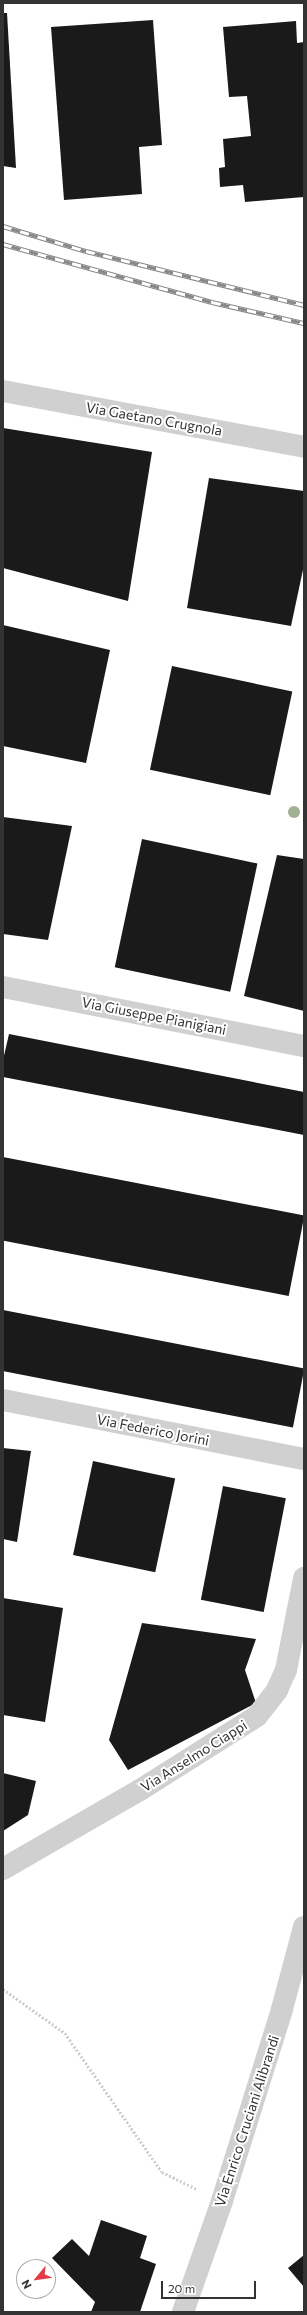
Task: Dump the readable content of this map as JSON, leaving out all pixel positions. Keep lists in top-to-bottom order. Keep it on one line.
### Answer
{"streets":{"street":["Via Gaetano Crugnola","Via Giuseppe Pianigiani","Via Federico Jorini","Via Anselmo Ciappi","Via Enrico Cruciani Alibrandi"]},"scale_bar":"20 m","north":"bottom left"}
